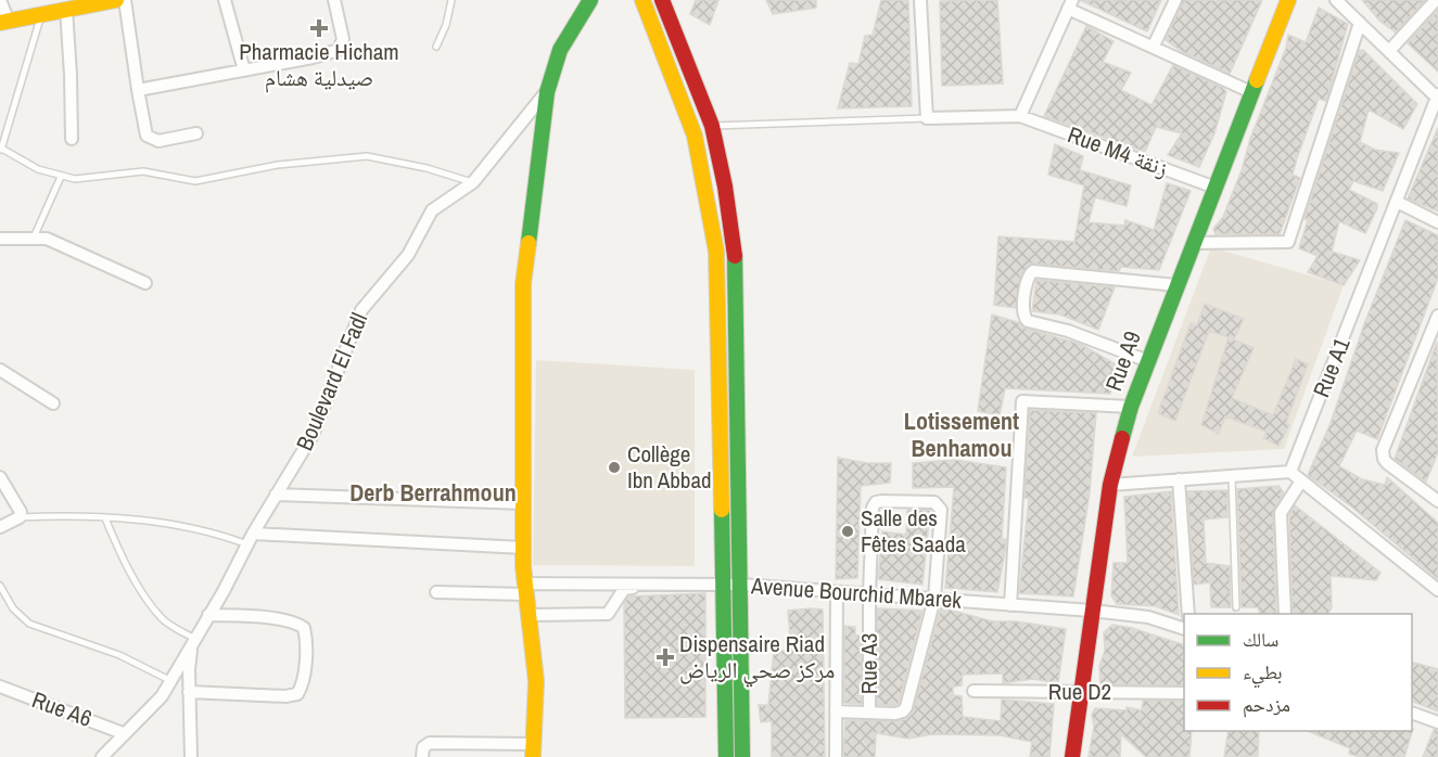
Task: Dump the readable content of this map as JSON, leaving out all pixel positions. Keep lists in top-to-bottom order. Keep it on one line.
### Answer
{"streets":{"street":["Rue M4 زنقة","Rue A9","Rue A1","Boulevard El Fadl","Avenue Bourchid Mbarek","Rue A3","Rue D2","Rue A6"]},"crossings":[["Rue M4 زنقة","Rue A9"],["Rue A9","Avenue Bourchid Mbarek"],["Rue A9","Rue D2"],["Boulevard El Fadl","Rue A6"],["Avenue Bourchid Mbarek","Rue A3"]],"districts":["Lotissement Benhamou","Derb Berrahmoun"],"places":{"health":["Pharmacie Hicham صيدلية هشام","Dispensaire Riad مركز صحي الرياض"],"other":["Collège Ibn Abbad","Salle des Fêtes Saada"]},"legend":["سالك","بطيء","مزدحم"]}
